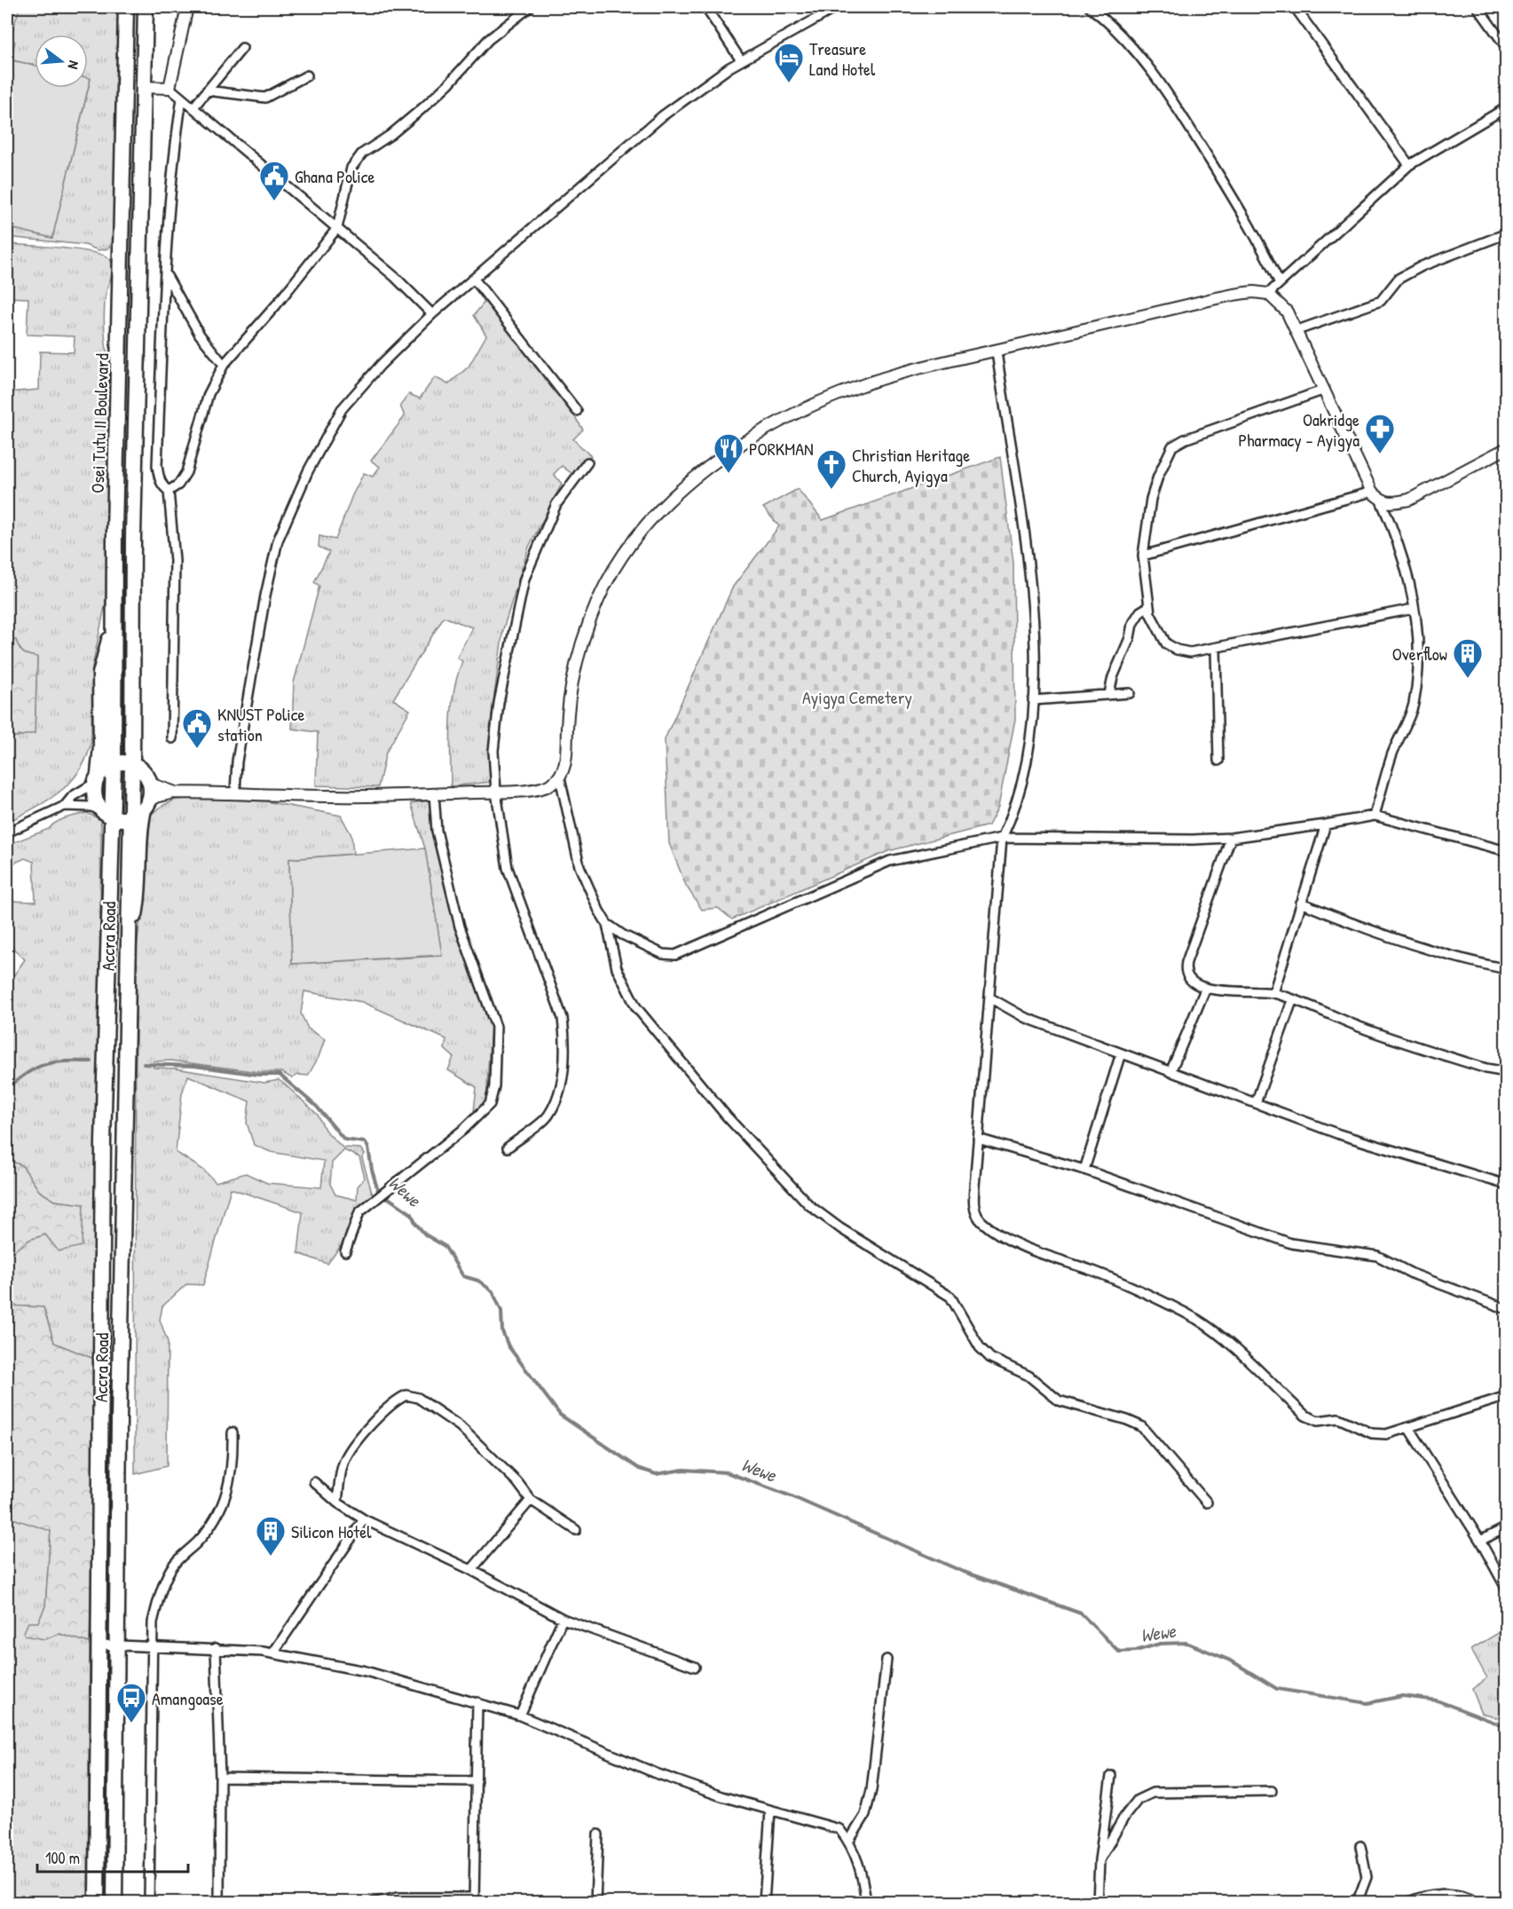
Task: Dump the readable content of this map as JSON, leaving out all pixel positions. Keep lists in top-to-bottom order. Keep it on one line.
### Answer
{"streets":{"highway":["Osei Tutu II Boulevard","Accra Road"]},"crossings":[["Osei Tutu II Boulevard","Accra Road"]],"water":["Wewe"],"parks":["Ayigya Cemetery"],"places":{"hotel":["Treasure Land Hotel"],"public building":["Ghana Police","KNUST Police station"],"pharmacy":["Oakridge Pharmacy - Ayigya"],"restaurant":["PORKMAN"],"church":["Christian Heritage Church, Ayigya"],"building":["Overflow","Silicon Hotel"],"bus stop":["Amangoase"]},"scale_bar":"100 m","north":"right"}
